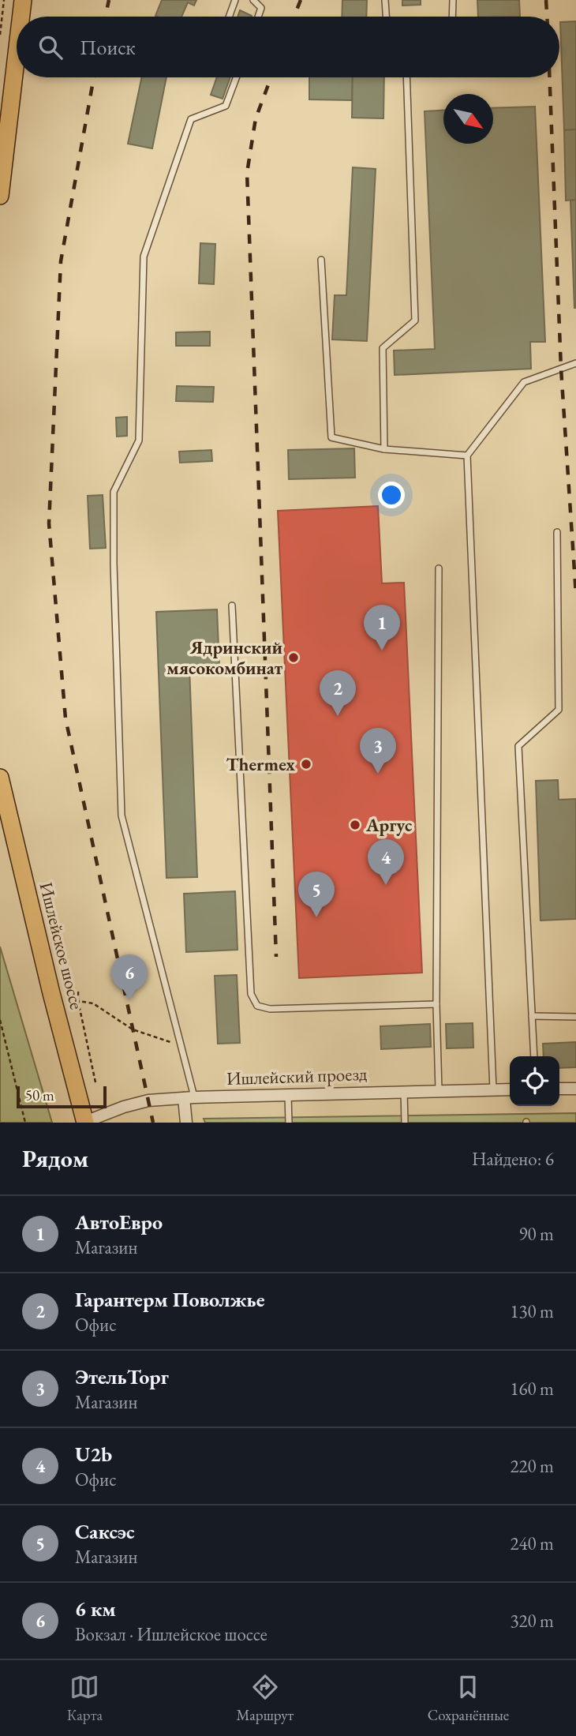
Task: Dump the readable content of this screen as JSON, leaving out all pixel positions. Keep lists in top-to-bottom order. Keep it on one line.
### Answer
{"streets":{"main road":["Ишлейское шоссе"],"street":["Ишлейский проезд"]},"crossings":[["Ишлейское шоссе","Ишлейский проезд"]],"places":["Ядринский мясокомбинат","Thermex","Аргус"],"scale_bar":"50 m","north":"bottom right","page":{"search":"Поиск","pins":["1","2","3","4","5","6"],"scale":"50 m","heading":["Рядом","Найдено: 6"],"list":[{"mark":"1","name":"АвтоЕвро","note":"Магазин","value":"90 m"},{"mark":"2","name":"Гарантерм Поволжье","note":"Офис","value":"130 m"},{"mark":"3","name":"ЭтельТорг","note":"Магазин","value":"160 m"},{"mark":"4","name":"U2b","note":"Офис","value":"220 m"},{"mark":"5","name":"Саксэс","note":"Магазин","value":"240 m"},{"mark":"6","name":"6 км","note":"Вокзал · Ишлейское шоссе","value":"320 m"}],"nav":["Карта","Маршрут","Сохранённые"]}}
